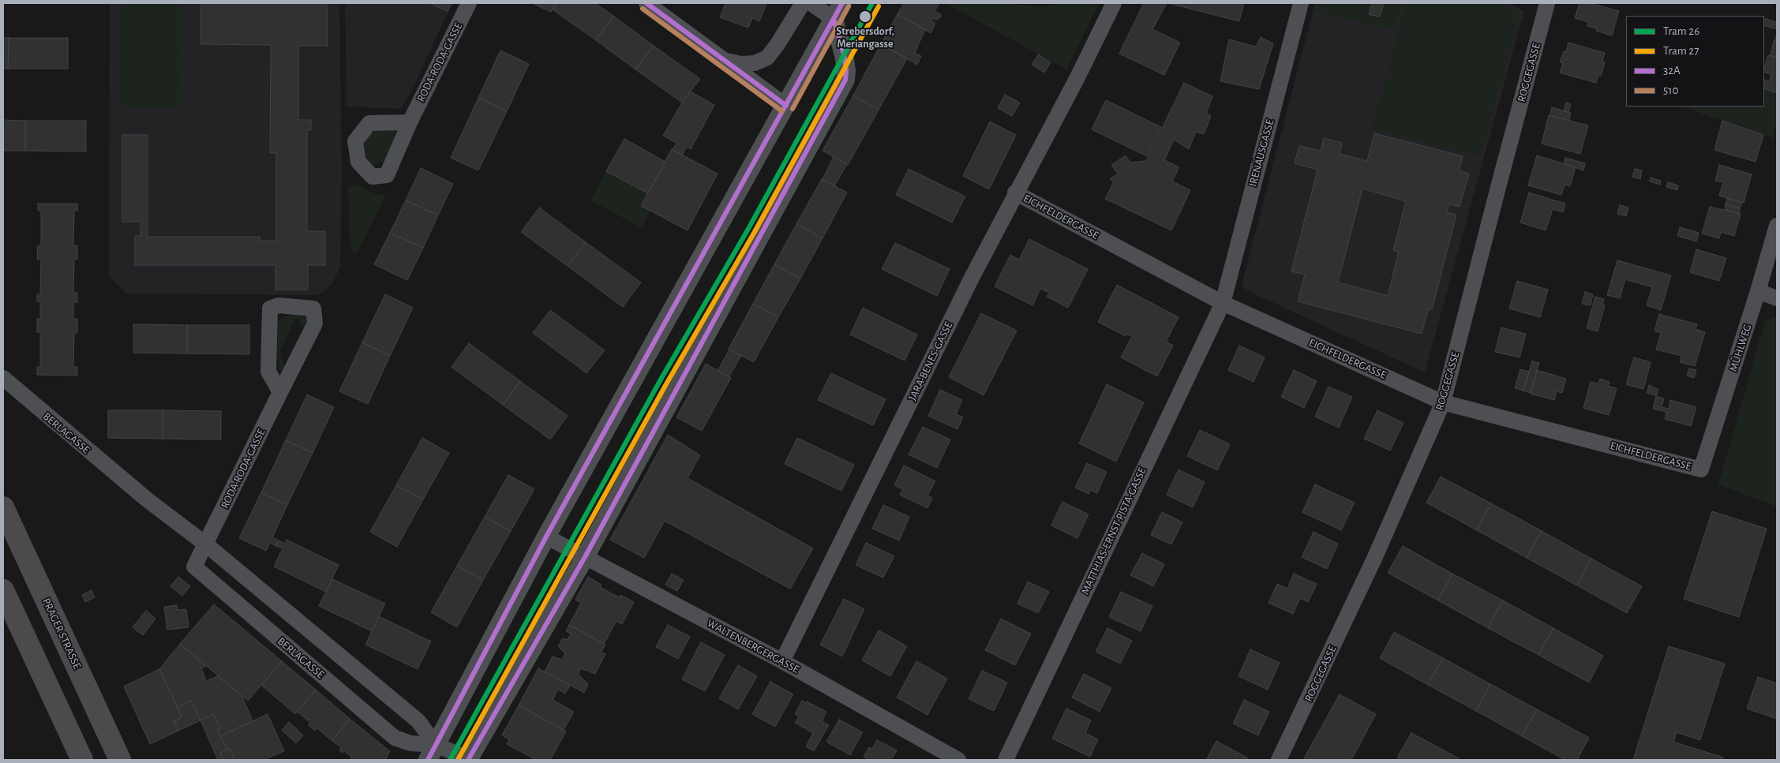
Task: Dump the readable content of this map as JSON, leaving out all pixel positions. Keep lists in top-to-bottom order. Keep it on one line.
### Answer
{"streets":{"main road":["PRAGER STRASSE"],"street":["RODA-RODA-GASSE","ROGGEGASSE","IRENÄUSGASSE","EICHFELDERGASSE","MÜHLWEG","JARA-BENES-GASSE","BERLAGASSE","MATTHIAS-ERNST-PISTA-GASSE","WALTENBERGERGASSE"]},"crossings":[["RODA-RODA-GASSE","BERLAGASSE"],["ROGGEGASSE","EICHFELDERGASSE"],["IRENÄUSGASSE","EICHFELDERGASSE"],["IRENÄUSGASSE","MATTHIAS-ERNST-PISTA-GASSE"],["EICHFELDERGASSE","MÜHLWEG"],["EICHFELDERGASSE","JARA-BENES-GASSE"],["EICHFELDERGASSE","MATTHIAS-ERNST-PISTA-GASSE"],["JARA-BENES-GASSE","WALTENBERGERGASSE"]],"places":["Strebersdorf, Meriangasse"],"lines":["tram line 26","transit line 32A","tram line 27","transit line 510"],"legend":["Tram 26","Tram 27","32A","510"]}
